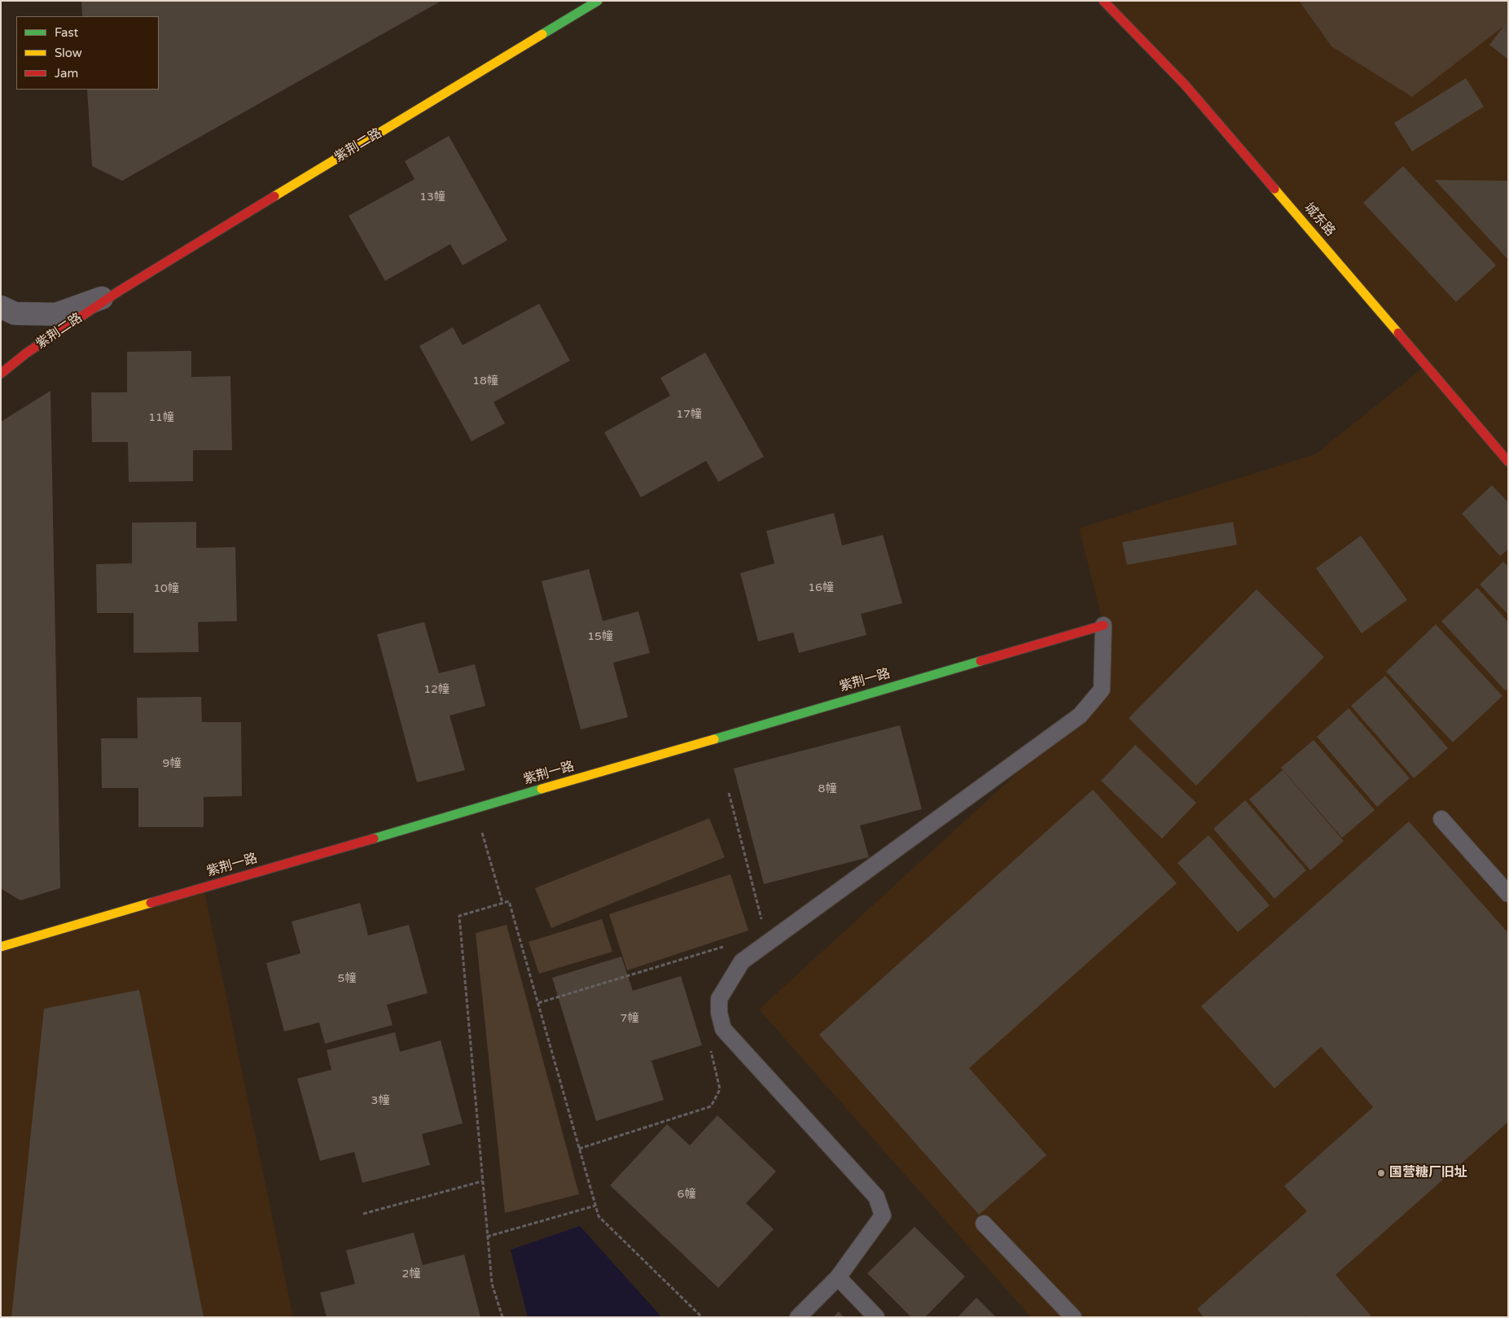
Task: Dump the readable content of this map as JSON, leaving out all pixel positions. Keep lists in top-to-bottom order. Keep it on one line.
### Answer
{"streets":{"street":["紫荆二路","城东路","紫荆一路"]},"places":["国营糖厂旧址"],"house_numbers":["13幢","18幢","17幢","11幢","16幢","10幢","15幢","12幢","9幢","8幢","5幢","7幢","3幢","6幢","2幢"],"legend":["Fast","Slow","Jam"]}
